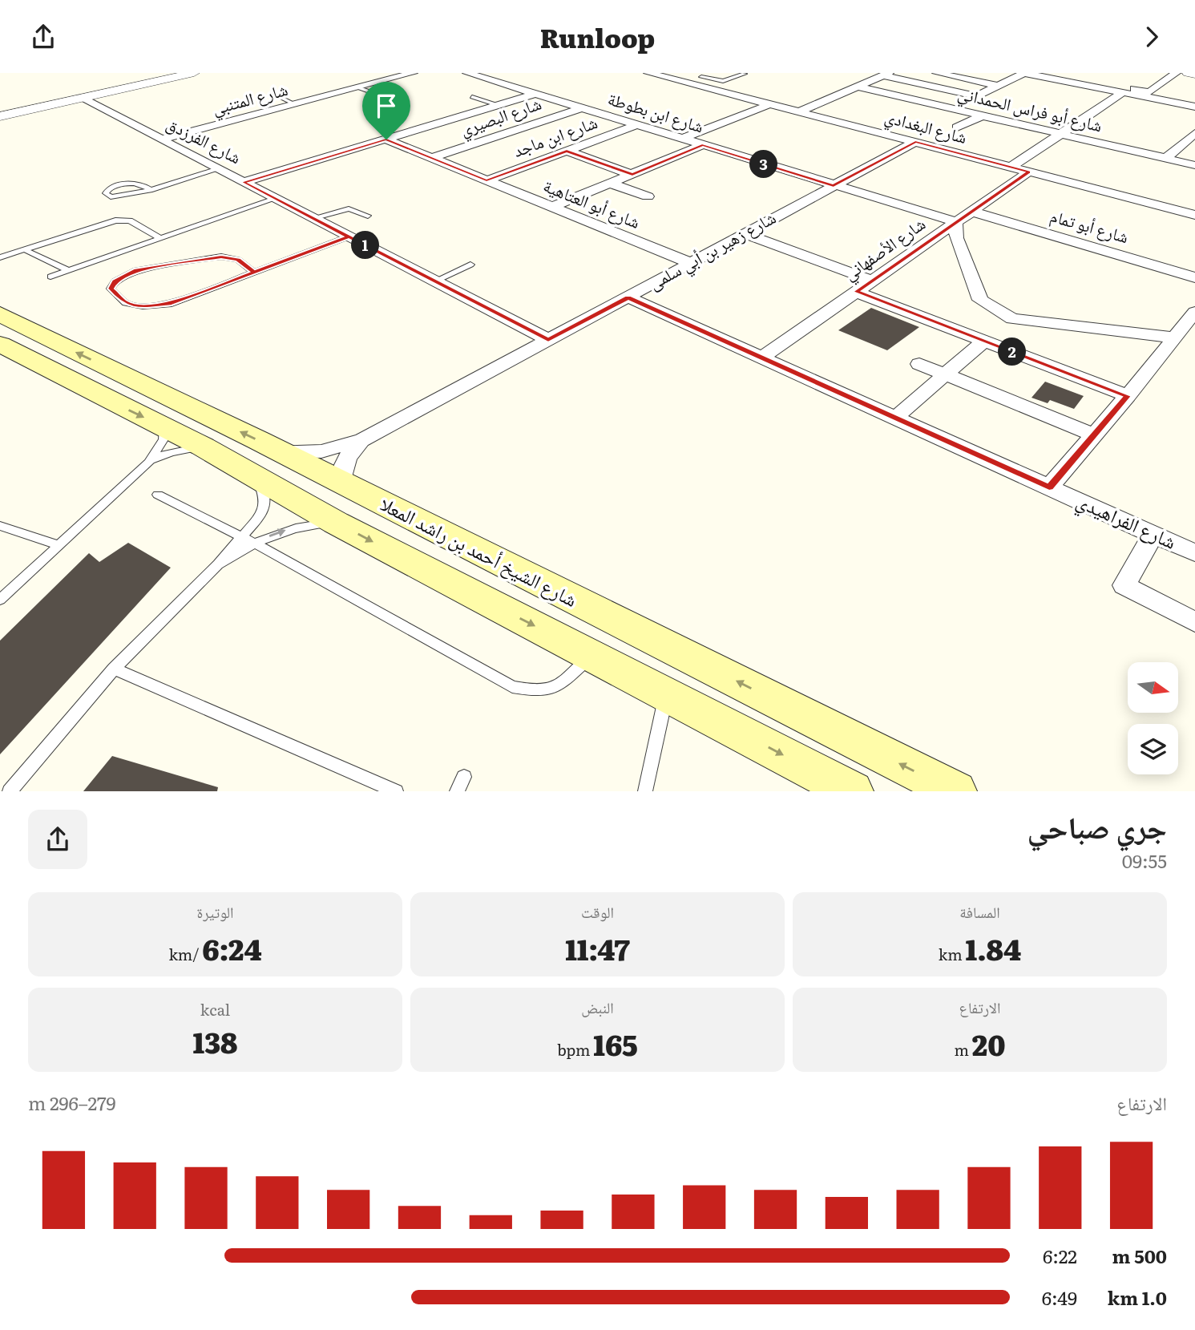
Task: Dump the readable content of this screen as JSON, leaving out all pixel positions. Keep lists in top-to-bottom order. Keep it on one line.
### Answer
{"streets":{"main road":["شارع الشيخ أحمد بن راشد المعلا"],"street":["شارع المتنبي","شارع أبو فراس الحمداني","شارع ابن بطوطة","شارع البصيري","شارع البغدادي","شارع ابن ماجد","شارع الفرزدق","شارع أبو العتاهية","شارع أبو تمام","شارع الأصفهاني","شارع زهير بن أبي سلمى","شارع الفراهيدي"]},"crossings":[["شارع المتنبي","شارع الفرزدق"],["شارع ابن بطوطة","شارع البصيري"],["شارع ابن بطوطة","شارع ابن ماجد"],["شارع ابن بطوطة","شارع الأصفهاني"],["شارع ابن بطوطة","شارع زهير بن أبي سلمى"],["شارع البصيري","شارع أبو العتاهية"],["شارع البغدادي","شارع الأصفهاني"],["شارع البغدادي","شارع زهير بن أبي سلمى"],["شارع ابن ماجد","شارع أبو العتاهية"],["شارع الفرزدق","شارع زهير بن أبي سلمى"],["شارع أبو العتاهية","شارع زهير بن أبي سلمى"],["شارع أبو تمام","شارع الأصفهاني"],["شارع الأصفهاني","شارع الفراهيدي"],["شارع زهير بن أبي سلمى","شارع الفراهيدي"],["شارع زهير بن أبي سلمى","شارع الشيخ أحمد بن راشد المعلا"]],"north":"right","page":{"header":"Runloop","pins":["3","1","2"],"heading":["جري صباحي","09:55"],"stats":[["المسافة","1.84 km"],["الوقت","11:47"],["الوتيرة","6:24 /km"],["الارتفاع","20 m"],["النبض","165 bpm"],["kcal","138"]],"chart":["الارتفاع","279–296 m"],"list":[{"name":"500 m","note":"6:22"},{"name":"1.0 km","note":"6:49"}]}}
